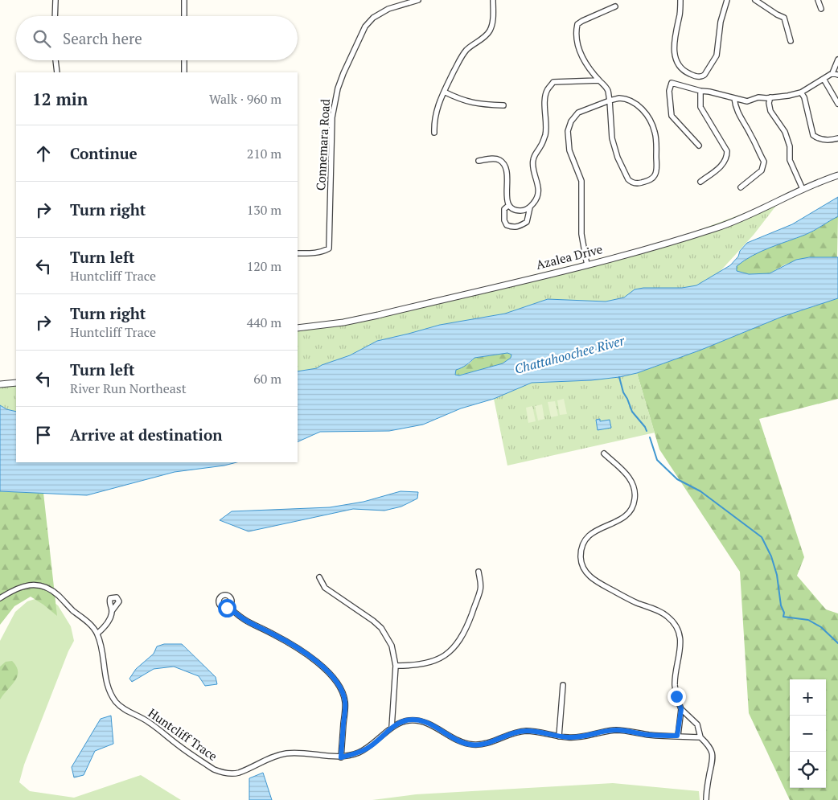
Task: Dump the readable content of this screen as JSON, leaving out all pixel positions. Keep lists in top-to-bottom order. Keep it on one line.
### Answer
{"streets":{"street":["Connemara Road","Azalea Drive","Huntcliff Trace"]},"water":["Chattahoochee River"],"page":{"search":"Search here","heading":["12 min","Walk · 960 m"],"list":[["Continue","210 m"],["Turn right","130 m"],["Turn left","Huntcliff Trace","120 m"],["Turn right","Huntcliff Trace","440 m"],["Turn left","River Run Northeast","60 m"],"Arrive at destination"],"map_buttons":["+","−"]}}
